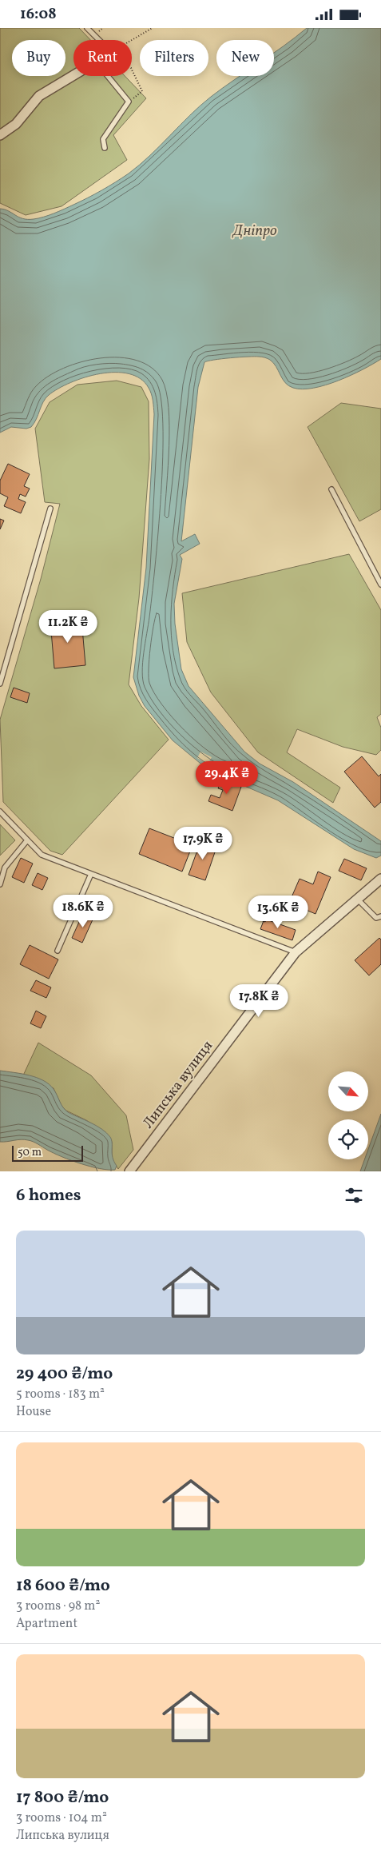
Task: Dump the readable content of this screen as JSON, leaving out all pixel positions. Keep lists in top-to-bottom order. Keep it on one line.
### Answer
{"streets":{"street":["Липська вулиця"]},"water":["Дніпро"],"scale_bar":"50 m","north":"bottom right","page":{"status":"16:08","chip":["Buy","Rent","Filters","New"],"price":["11.2K ₴","29.4K ₴","17.9K ₴","18.6K ₴","13.6K ₴","17.8K ₴"],"scale":"50 m","heading":"6 homes","list":[{"name":"29 400 ₴/mo","note":"5 rooms · 183 m² · House"},{"name":"18 600 ₴/mo","note":"3 rooms · 98 m² · Apartment"},{"name":"17 800 ₴/mo","note":"3 rooms · 104 m² · Липська вулиця"}]}}
